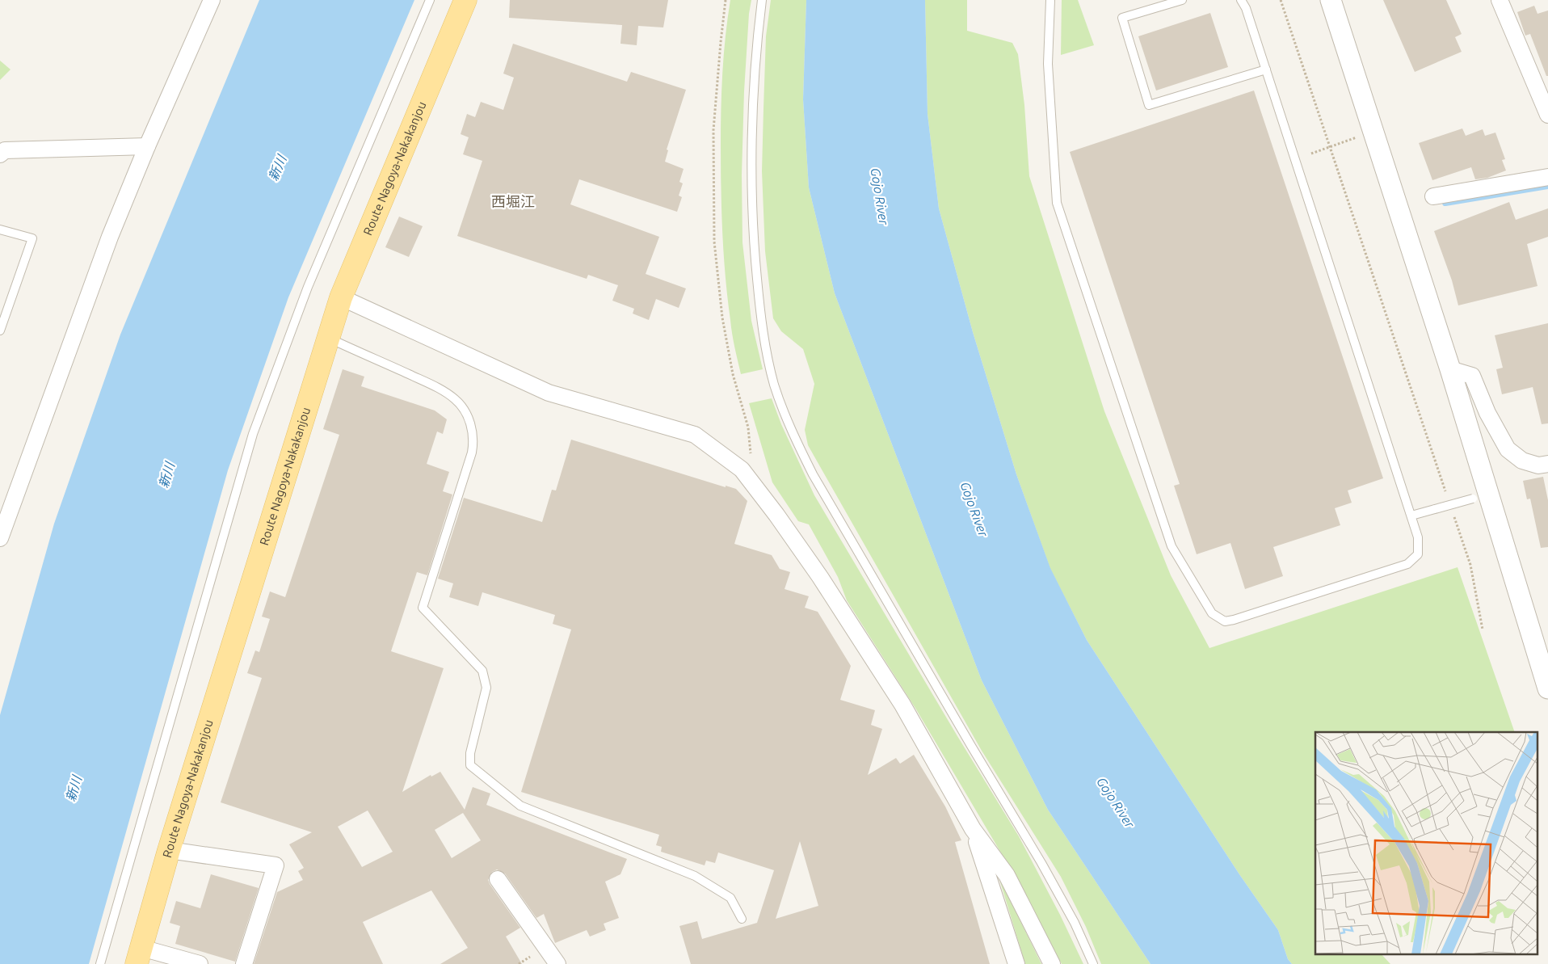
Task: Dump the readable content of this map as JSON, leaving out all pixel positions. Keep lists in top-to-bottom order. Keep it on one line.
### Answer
{"streets":{"main road":["Route Nagoya-Nakakanjou"]},"districts":["西堀江"],"water":["新川","Gojo River"]}
